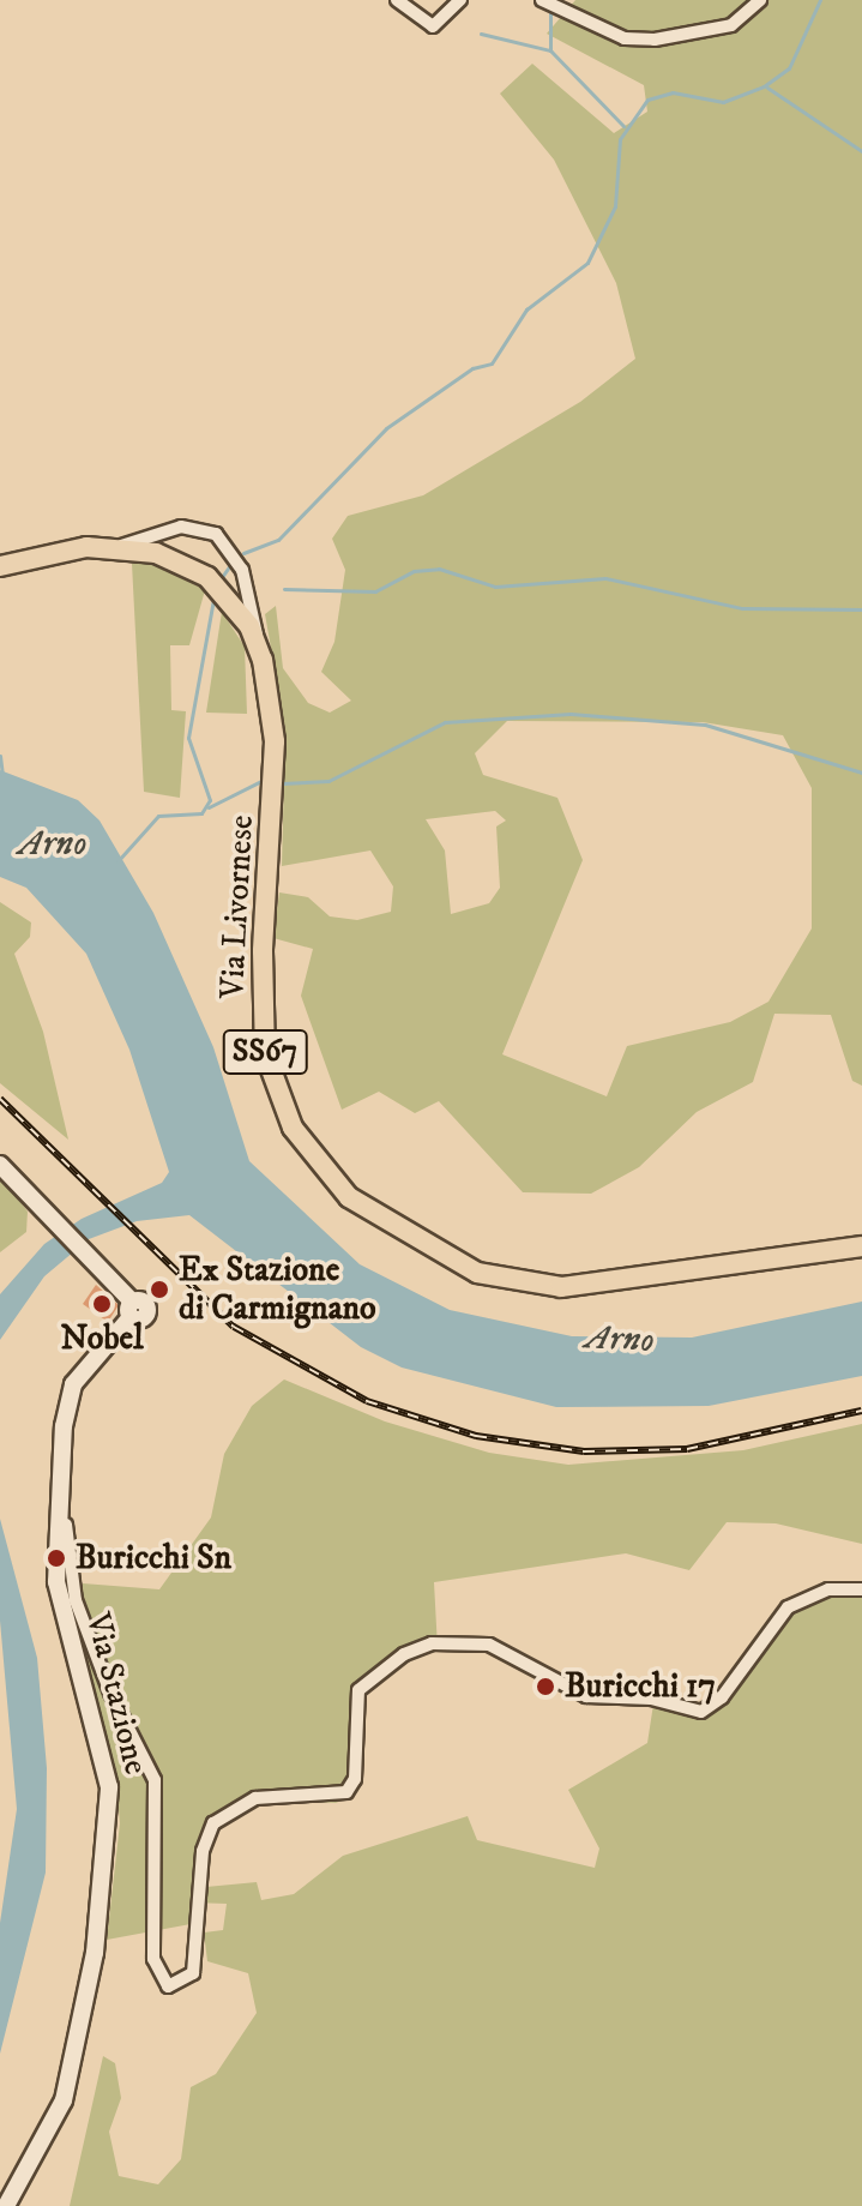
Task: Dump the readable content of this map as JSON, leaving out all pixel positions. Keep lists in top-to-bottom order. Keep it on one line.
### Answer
{"streets":{"main road":["Via Livornese","SS67"],"street":["Via Stazione"]},"water":["Arno"],"places":["Ex Stazione di Carmignano","Nobel","Buricchi Sn","Buricchi 17"]}
